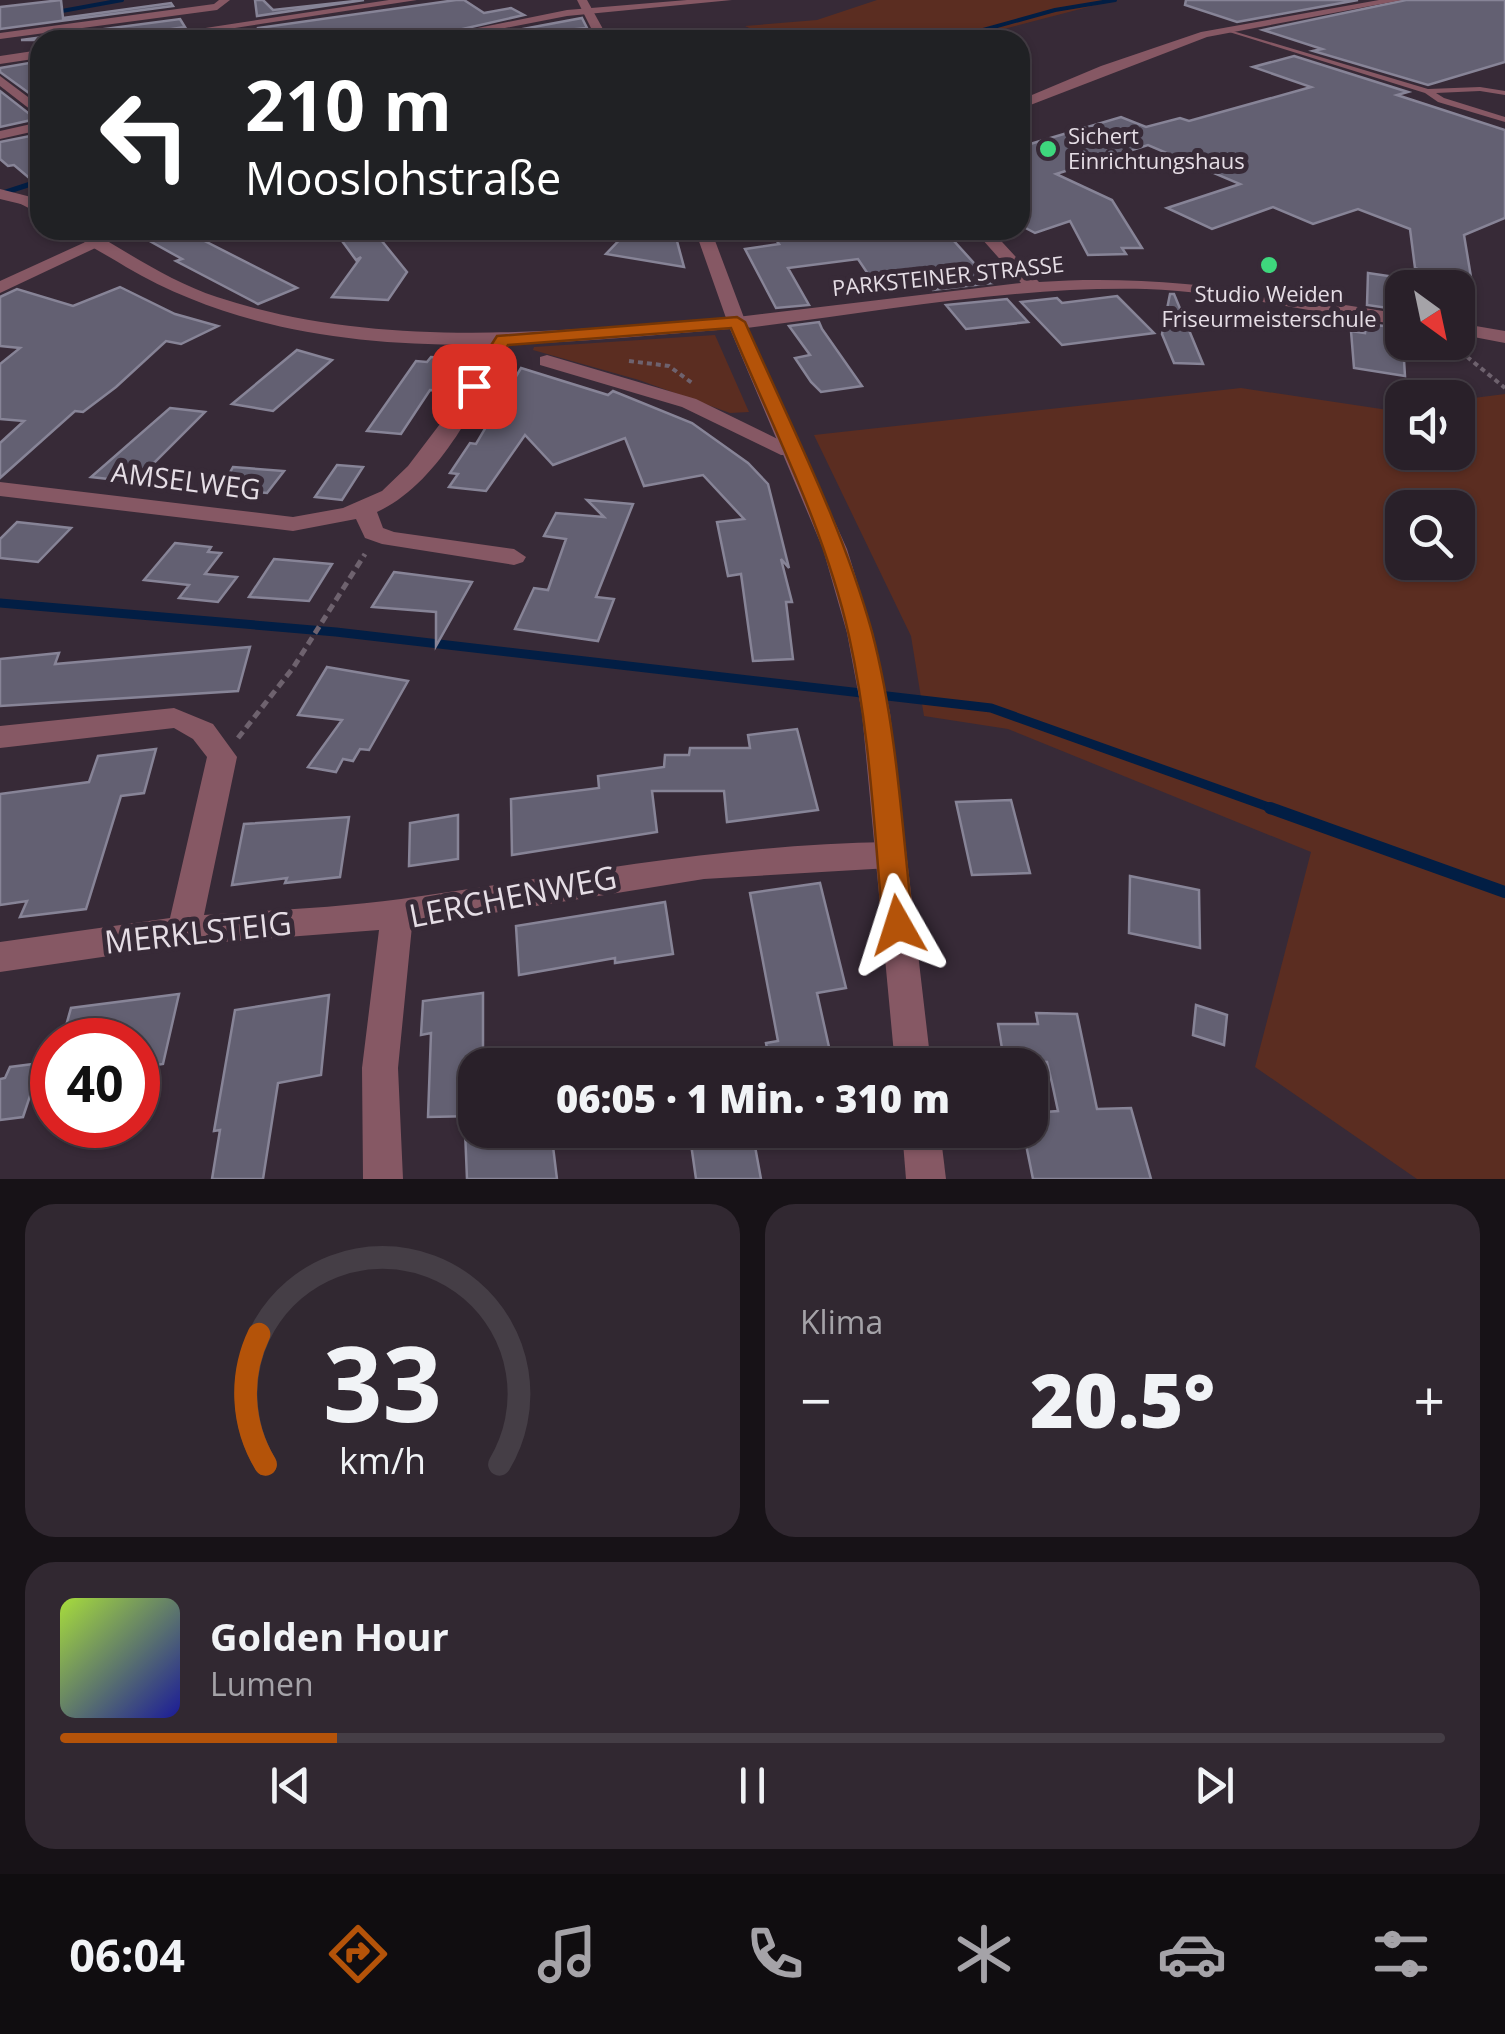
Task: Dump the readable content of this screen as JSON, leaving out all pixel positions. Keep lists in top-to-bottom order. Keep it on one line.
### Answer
{"streets":{"street":["PARKSTEINER STRASSE","AMSELWEG","LERCHENWEG","MERKLSTEIG"]},"crossings":[["PARKSTEINER STRASSE","AMSELWEG"],["LERCHENWEG","MERKLSTEIG"]],"places":["Sichert Einrichtungshaus","Studio Weiden Friseurmeisterschule"],"north":"bottom right","page":{"turn":["210 m","Mooslohstraße"],"limit":"40","trip":"06:05 · 1 Min. · 310 m","tile":"Klima","heat":["−","20.5°","+"],"song":["Golden Hour","Lumen"],"tabs":"06:04","gauge":["33","km/h"]}}
